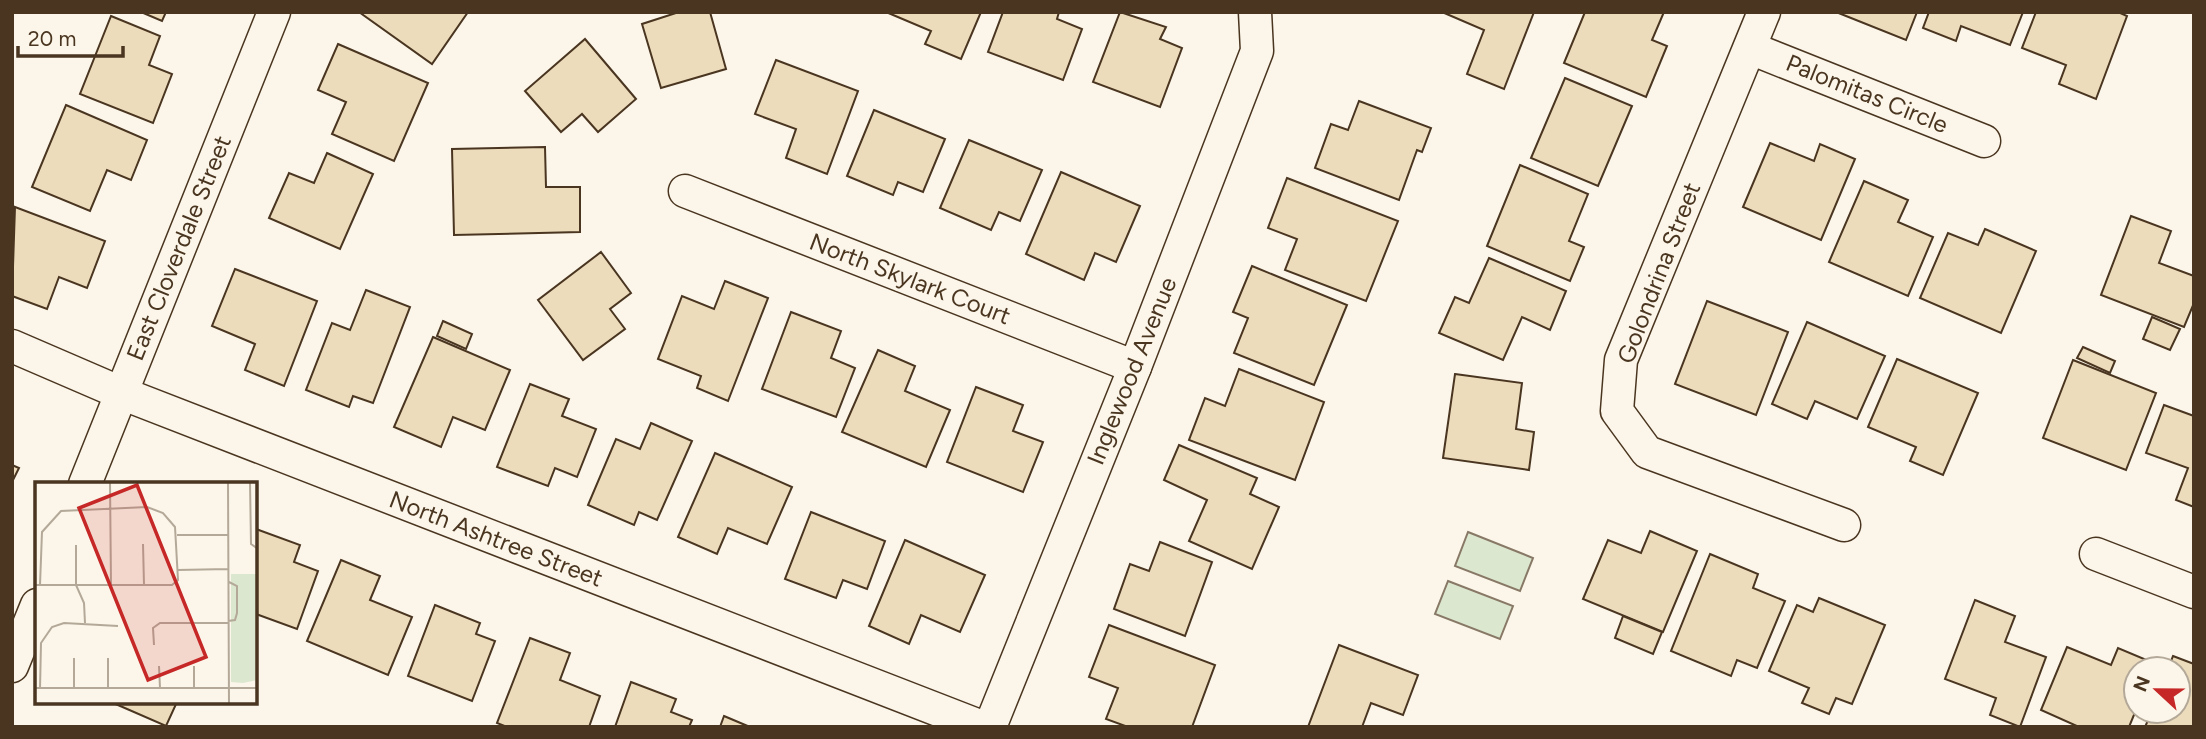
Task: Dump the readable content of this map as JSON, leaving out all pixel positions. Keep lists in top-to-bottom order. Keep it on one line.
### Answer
{"streets":{"street":["Palomitas Circle","East Cloverdale Street","Golondrina Street","North Skylark Court","Inglewood Avenue","North Ashtree Street"]},"crossings":[["Palomitas Circle","Golondrina Street"],["East Cloverdale Street","North Ashtree Street"],["North Skylark Court","Inglewood Avenue"]],"scale_bar":"20 m","north":"left"}
